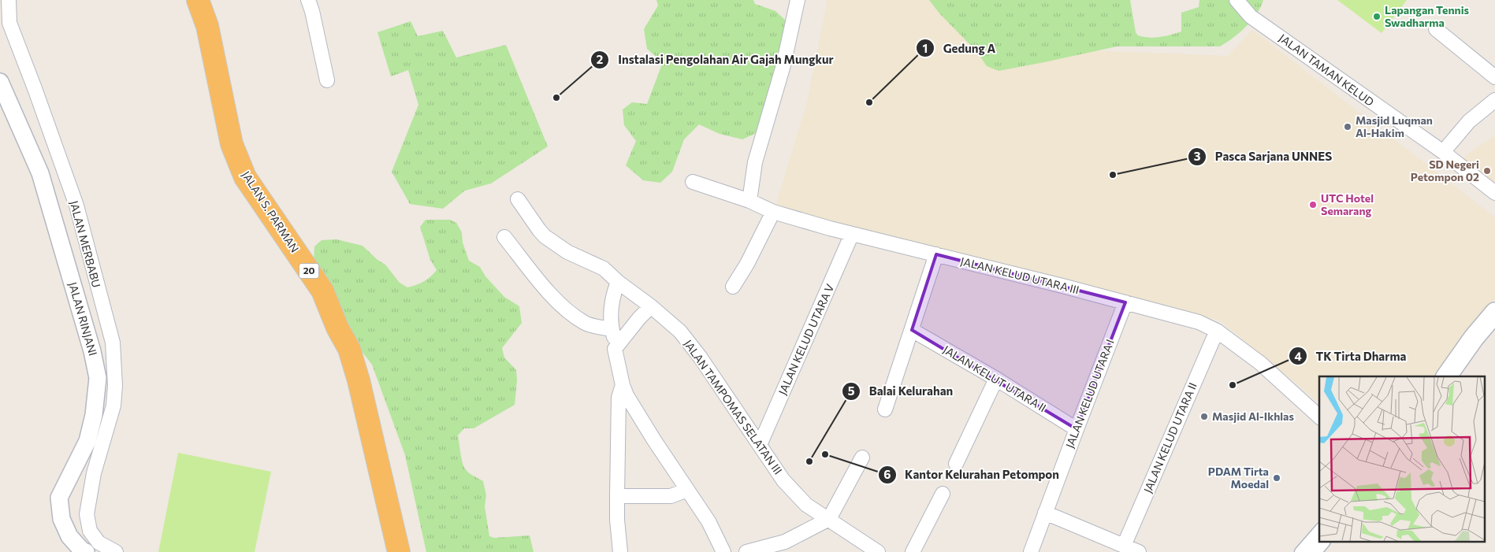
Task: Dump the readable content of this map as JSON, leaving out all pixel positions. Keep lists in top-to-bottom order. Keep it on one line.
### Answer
{"streets":{"highway":["JALAN S. PARMAN","20"],"street":["JALAN TAMAN KELUD","JALAN MERBABU","JALAN KELUD UTARA III","JALAN RINJANI","JALAN KELUD UTARA V","JALAN KELUT UTARA II","JALAN KELUD UTARA I","JALAN TAMPOMAS SELATAN III","JALAN KELUD UTARA II"]},"crossings":[["JALAN KELUD UTARA III","JALAN KELUD UTARA V"],["JALAN KELUD UTARA III","JALAN KELUD UTARA I"],["JALAN KELUD UTARA III","JALAN KELUD UTARA II"],["JALAN KELUD UTARA V","JALAN TAMPOMAS SELATAN III"],["JALAN KELUT UTARA II","JALAN KELUD UTARA I"]],"places":["Lapangan Tennis Swadharma","Instalasi Pengolahan Air Gajah Mungkur","Gedung A","Masjid Luqman Al-Hakim","SD Negeri Petompon 02","Pasca Sarjana UNNES","UTC Hotel Semarang","TK Tirta Dharma","Masjid Al-Ikhlas","Kantor Kelurahan Petompon","Balai Kelurahan","PDAM Tirta Moedal"]}
